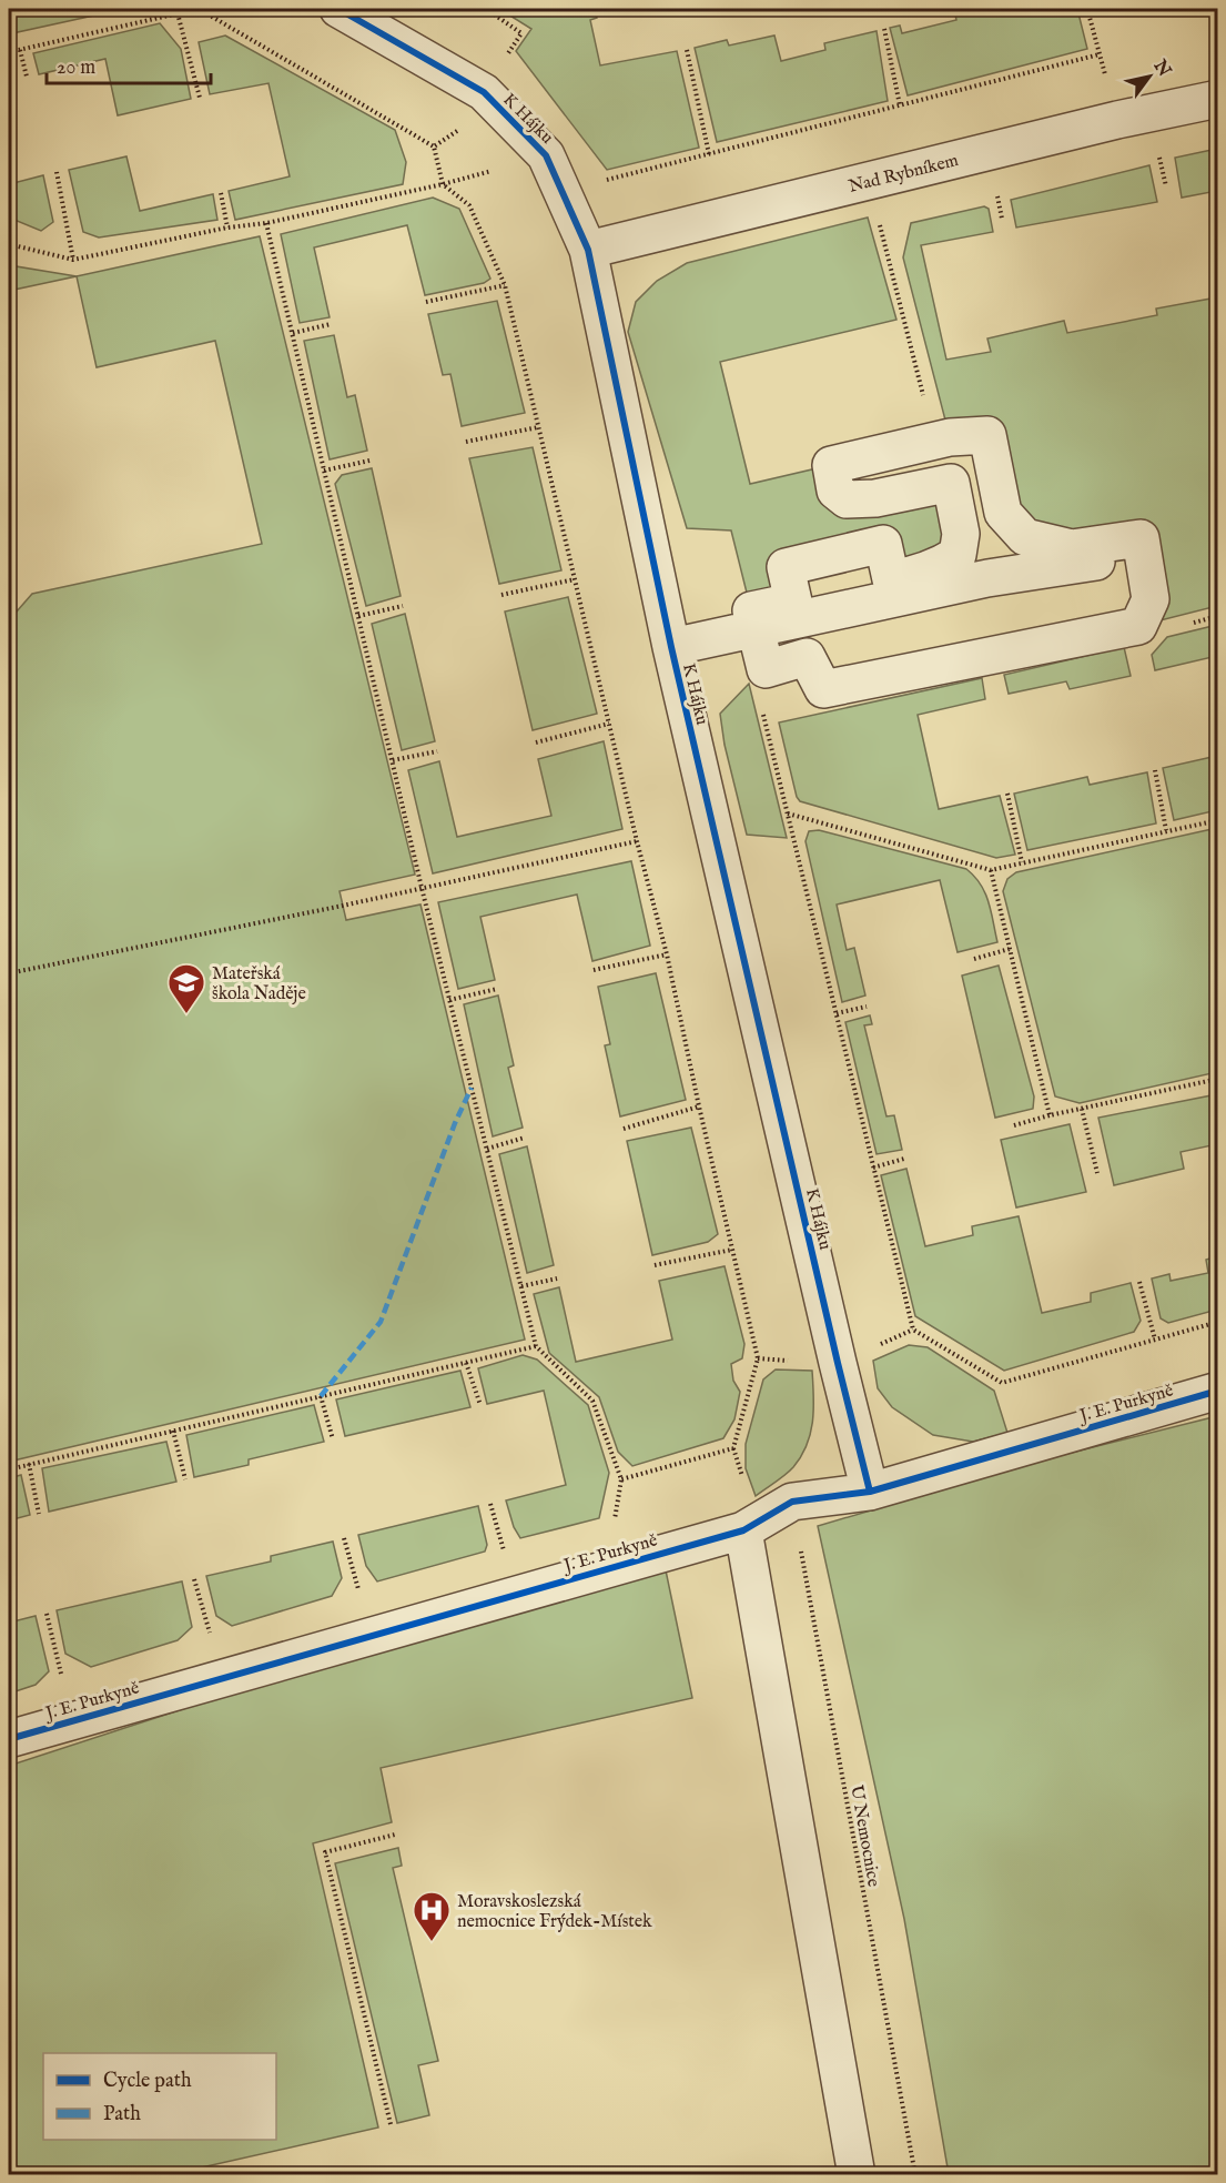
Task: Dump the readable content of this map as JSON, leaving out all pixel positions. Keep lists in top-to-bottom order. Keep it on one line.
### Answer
{"streets":{"street":["K Hájku","Nad Rybníkem","J. E. Purkyně"],"path":["U Nemocnice"]},"crossings":[["K Hájku","Nad Rybníkem"],["K Hájku","J. E. Purkyně"],["J. E. Purkyně","U Nemocnice"]],"places":{"school or university":["Mateřská škola Naděje"],"hospital":["Moravskoslezská nemocnice Frýdek-Místek"]},"legend":["Cycle path","Path"],"scale_bar":"20 m","north":"top right"}
